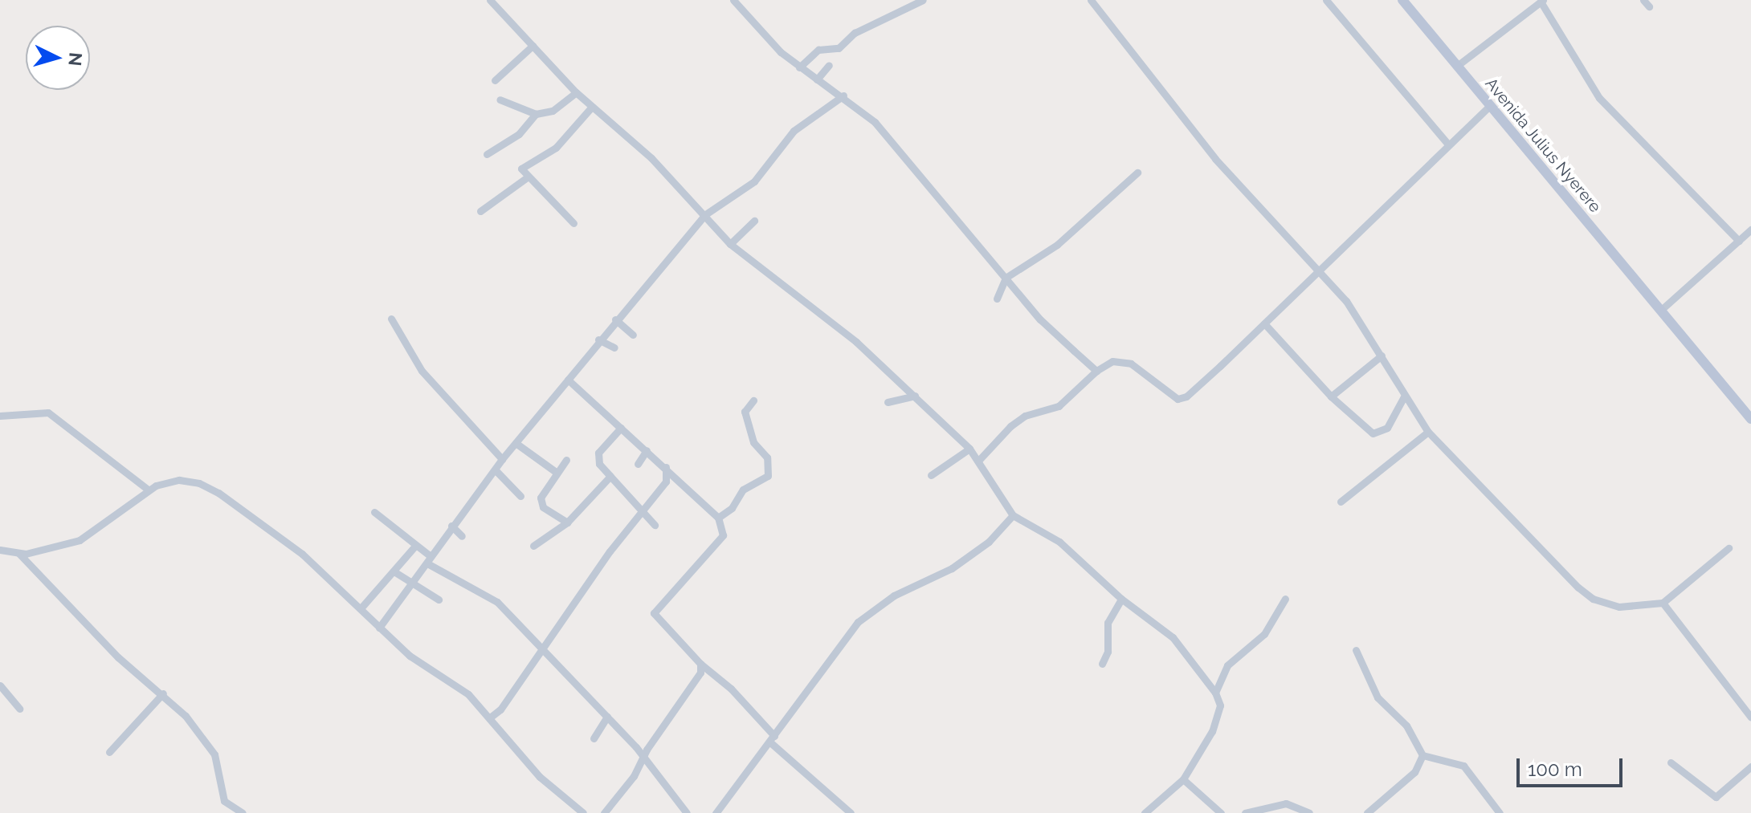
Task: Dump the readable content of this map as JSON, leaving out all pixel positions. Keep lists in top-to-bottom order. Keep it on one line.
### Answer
{"streets":{"street":["Avenida Julius Nyerere"]},"scale_bar":"100 m","north":"right"}
